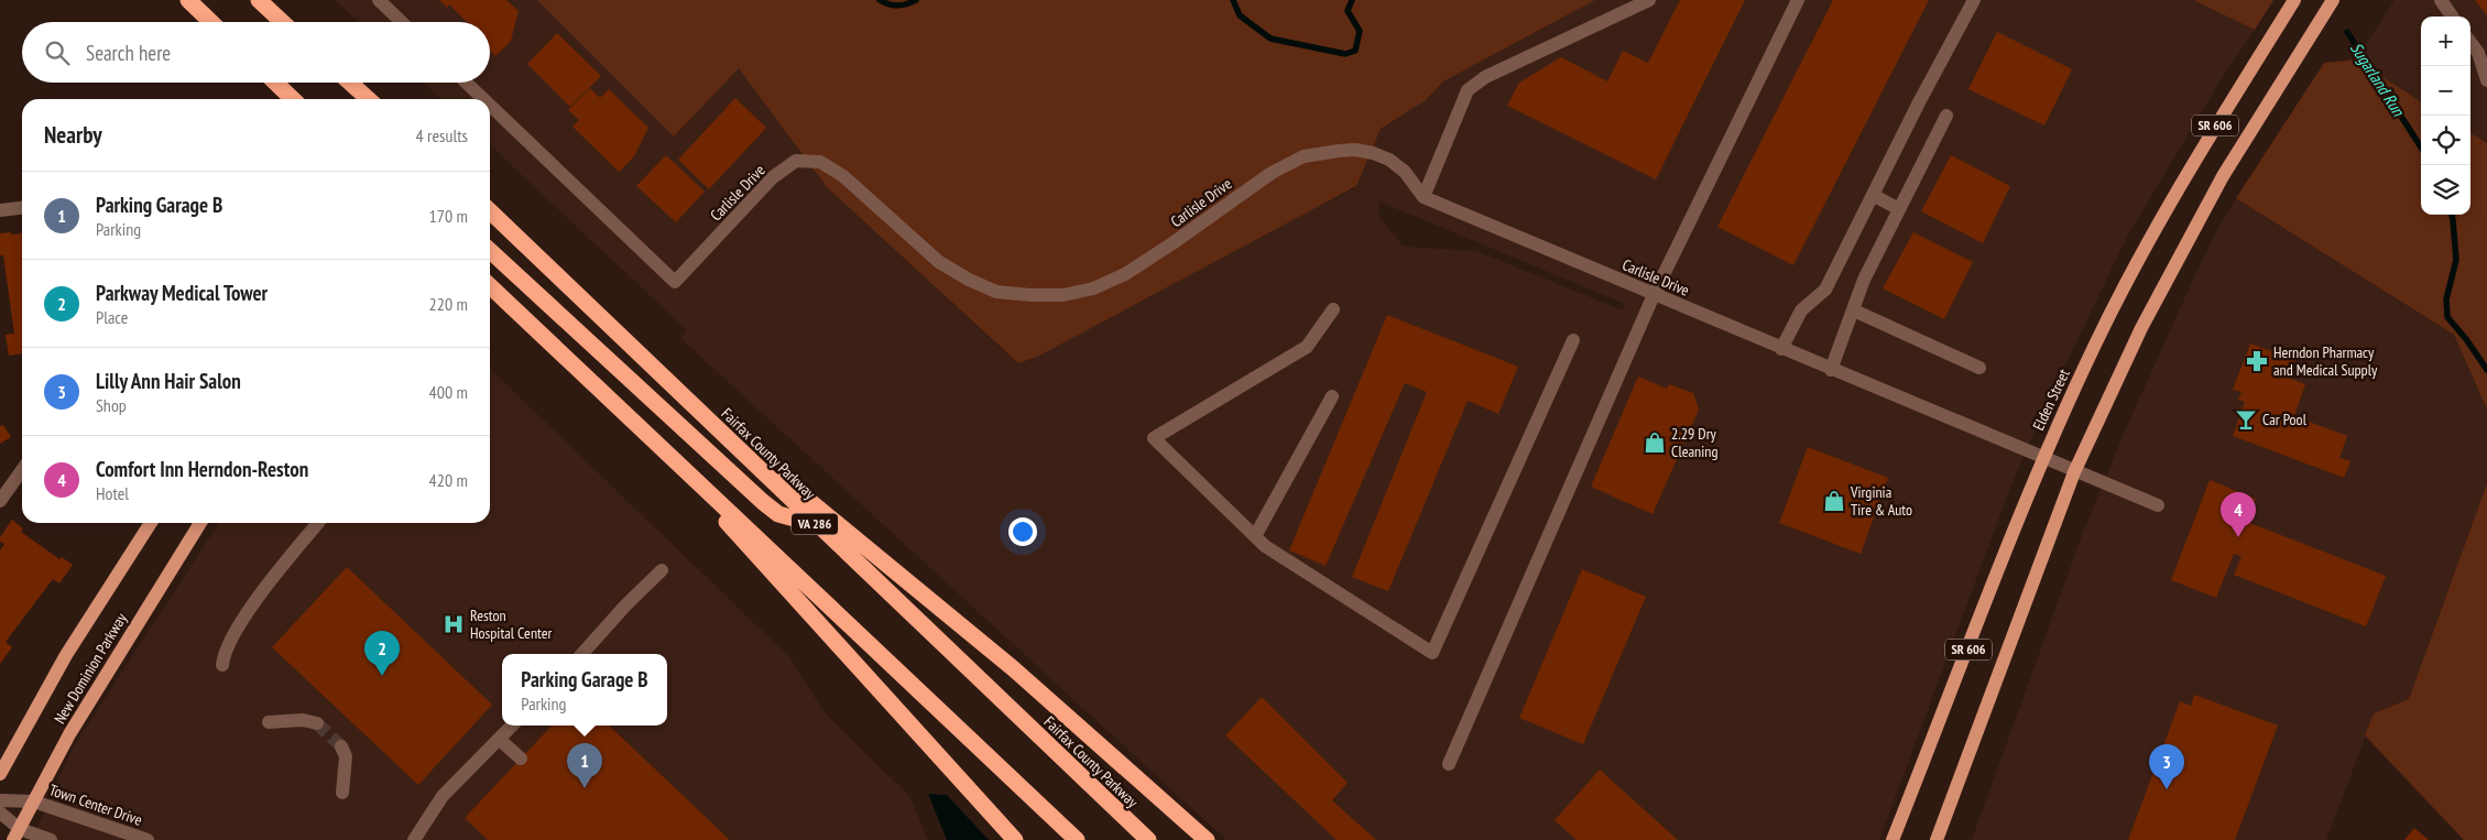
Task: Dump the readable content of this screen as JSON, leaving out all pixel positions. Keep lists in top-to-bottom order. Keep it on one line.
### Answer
{"streets":{"highway":["Fairfax County Parkway","VA 286"],"main road":["SR 606","Elden Street","New Dominion Parkway"],"street":["Carlisle Drive","Town Center Drive"]},"crossings":[["SR 606","Carlisle Drive"],["Carlisle Drive","Elden Street"],["New Dominion Parkway","Town Center Drive"]],"water":["Sugarland Run"],"places":{"pharmacy":["Herndon Pharmacy and Medical Supply"],"bar":["Car Pool"],"shop":["2.29 Dry Cleaning","Virginia Tire & Auto"],"hospital":["Reston Hospital Center"]},"page":{"map_buttons":["+","−"],"search":"Search here","heading":["Nearby","4 results"],"list":[{"mark":"1","name":"Parking Garage B","note":"Parking","value":"170 m"},{"mark":"2","name":"Parkway Medical Tower","note":"Place","value":"220 m"},{"mark":"3","name":"Lilly Ann Hair Salon","note":"Shop","value":"400 m"},{"mark":"4","name":"Comfort Inn Herndon-Reston","note":"Hotel","value":"420 m"}],"pins":["4","2","1","3"],"popup":["Parking Garage B","Parking"]}}
